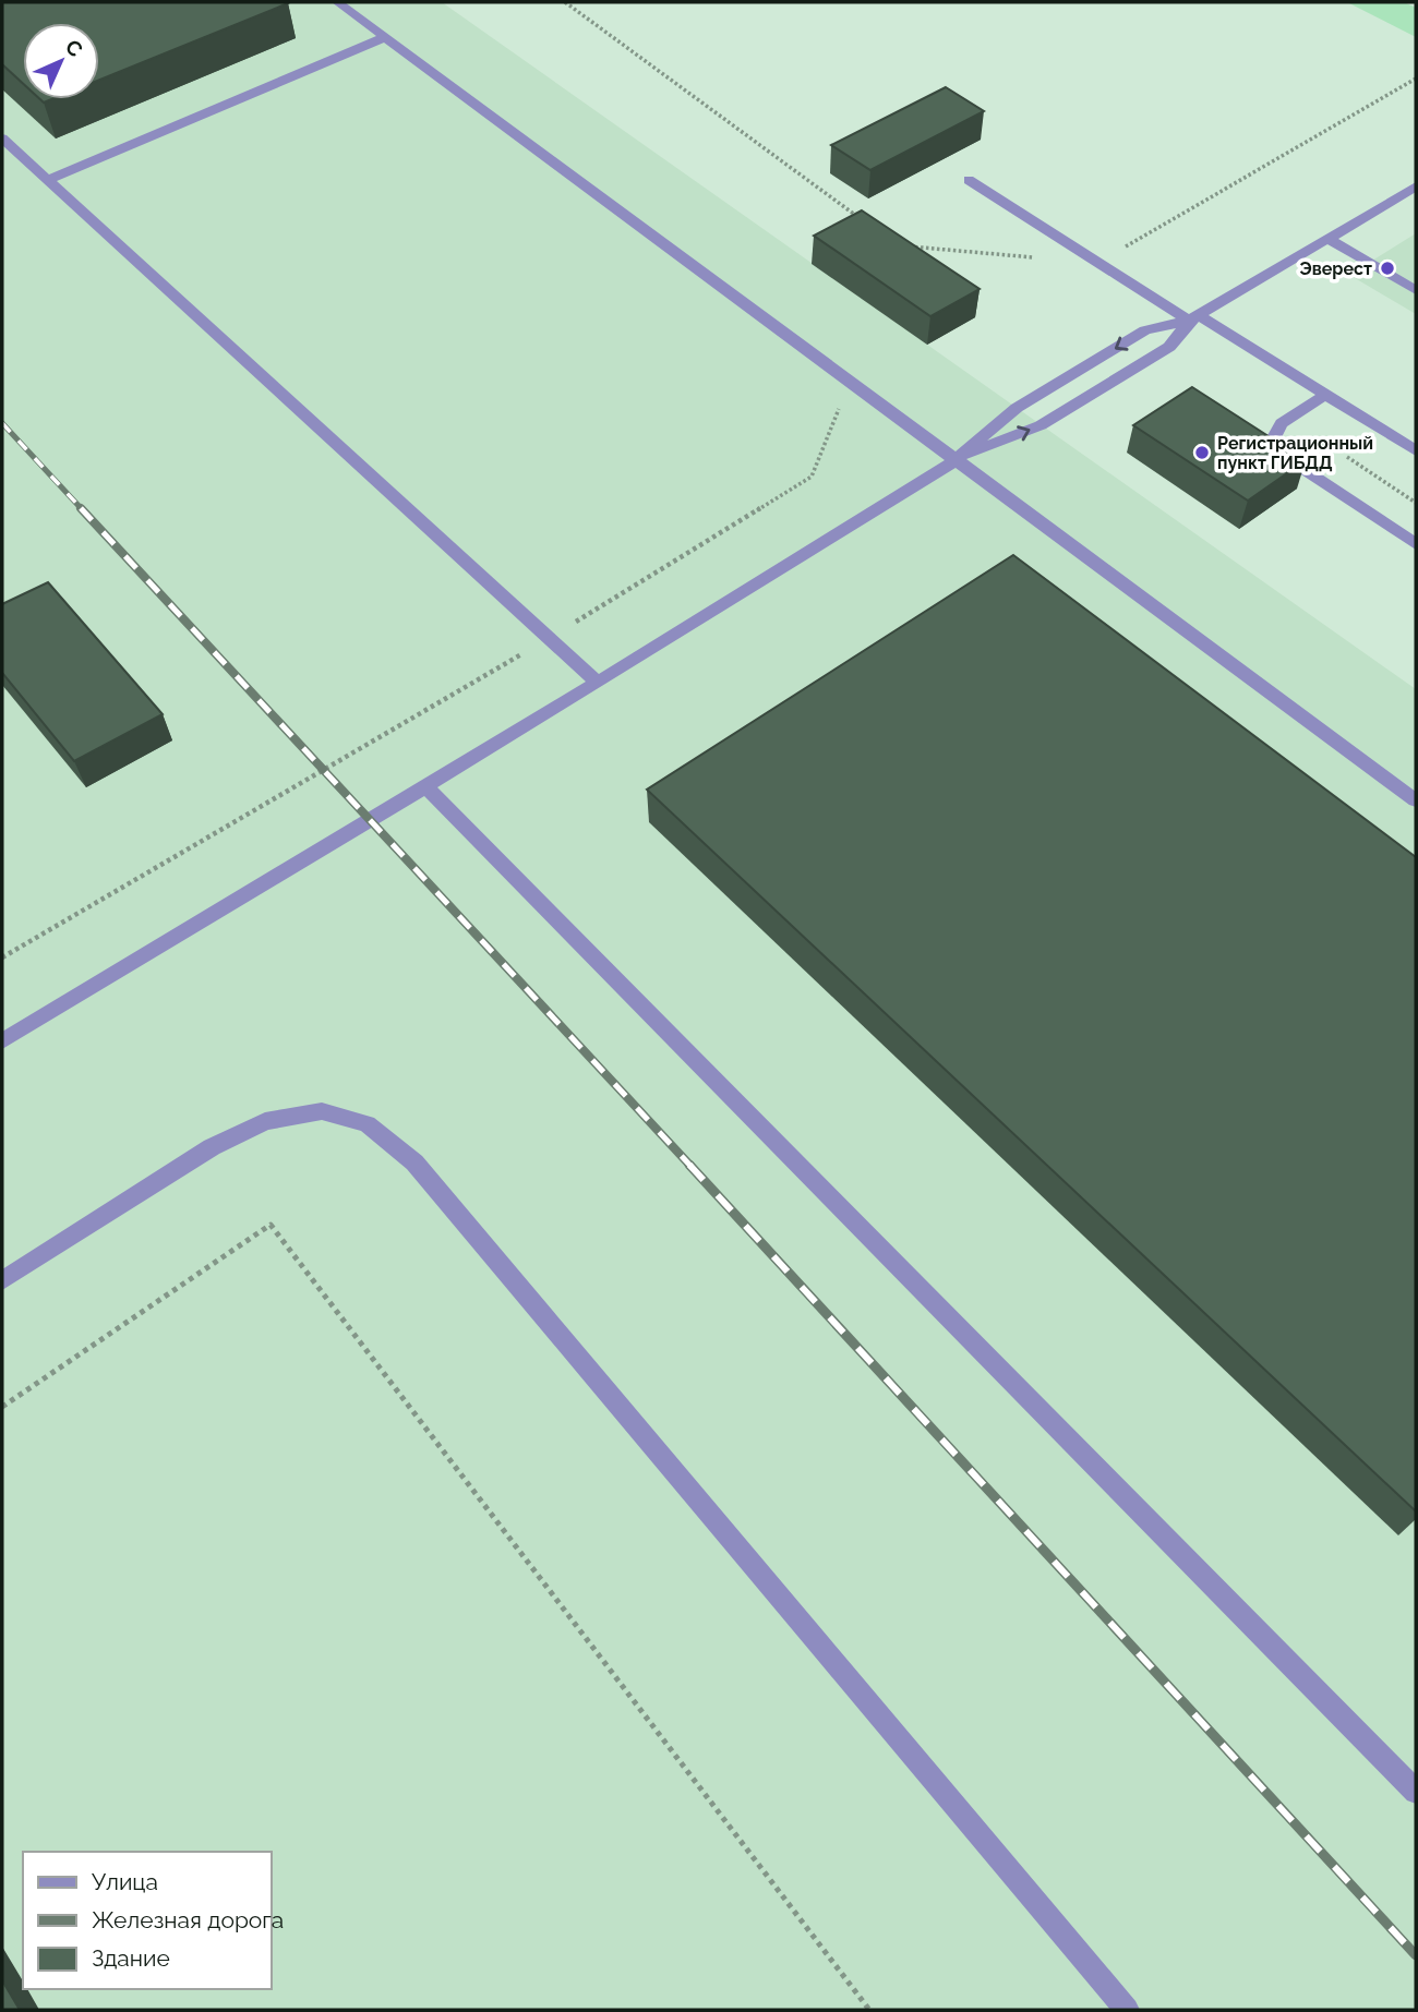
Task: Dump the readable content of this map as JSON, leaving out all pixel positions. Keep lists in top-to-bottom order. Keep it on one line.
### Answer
{"places":["Эверест","Регистрационный пункт ГИБДД"],"legend":["Улица","Железная дорога","Здание"],"north":"top right"}
